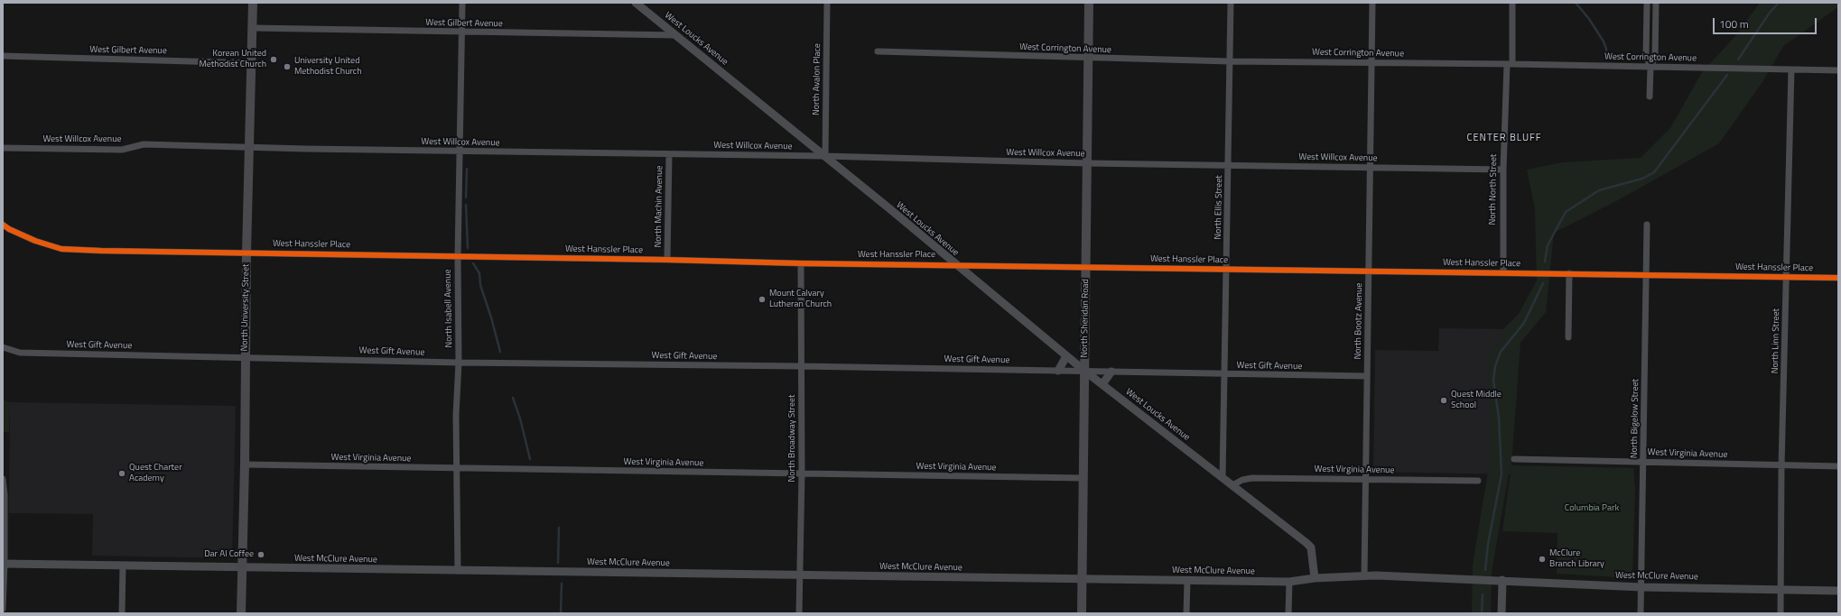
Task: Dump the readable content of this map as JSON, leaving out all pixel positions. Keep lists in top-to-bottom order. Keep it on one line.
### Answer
{"streets":{"main road":["North University Street","North Sheridan Road"],"street":["West Gilbert Avenue","West Loucks Avenue","West Corrington Avenue","North Avalon Place","West Willcox Avenue","North North Street","North Machin Avenue","North Ellis Street","West Hanssler Place","North Isabell Avenue","North Bootz Avenue","North Linn Street","West Gift Avenue","North Bigelow Street","North Broadway Street","West Virginia Avenue","West McClure Avenue"]},"crossings":[["West Gilbert Avenue","West Loucks Avenue"],["West Gilbert Avenue","North University Street"],["West Gilbert Avenue","North Isabell Avenue"],["West Loucks Avenue","North Avalon Place"],["West Loucks Avenue","West Willcox Avenue"],["West Loucks Avenue","North Ellis Street"],["West Loucks Avenue","West Hanssler Place"],["West Loucks Avenue","North Sheridan Road"],["West Loucks Avenue","West Gift Avenue"],["West Loucks Avenue","West Virginia Avenue"],["West Loucks Avenue","West McClure Avenue"],["West Corrington Avenue","North North Street"],["West Corrington Avenue","North Ellis Street"],["West Corrington Avenue","North Sheridan Road"],["West Corrington Avenue","North Bootz Avenue"],["West Corrington Avenue","North Linn Street"],["North Avalon Place","West Willcox Avenue"],["West Willcox Avenue","North North Street"],["West Willcox Avenue","North Machin Avenue"],["West Willcox Avenue","North Ellis Street"],["West Willcox Avenue","North University Street"],["West Willcox Avenue","North Isabell Avenue"],["West Willcox Avenue","North Sheridan Road"],["West Willcox Avenue","North Bootz Avenue"],["North North Street","West Hanssler Place"],["North Machin Avenue","West Hanssler Place"],["North Ellis Street","West Hanssler Place"],["North Ellis Street","West Gift Avenue"],["West Hanssler Place","North University Street"],["West Hanssler Place","North Isabell Avenue"],["West Hanssler Place","North Sheridan Road"],["West Hanssler Place","North Bootz Avenue"],["West Hanssler Place","North Linn Street"],["West Hanssler Place","North Bigelow Street"],["West Hanssler Place","North Broadway Street"],["North University Street","West Gift Avenue"],["North University Street","West Virginia Avenue"],["North University Street","West McClure Avenue"],["North Isabell Avenue","West Gift Avenue"],["North Isabell Avenue","West Virginia Avenue"],["North Isabell Avenue","West McClure Avenue"],["North Sheridan Road","West Gift Avenue"],["North Sheridan Road","West Virginia Avenue"],["North Sheridan Road","West McClure Avenue"],["North Bootz Avenue","West Gift Avenue"],["North Bootz Avenue","West Virginia Avenue"],["North Bootz Avenue","West McClure Avenue"],["North Linn Street","West Virginia Avenue"],["North Linn Street","West McClure Avenue"],["West Gift Avenue","North Broadway Street"],["North Bigelow Street","West Virginia Avenue"],["North Bigelow Street","West McClure Avenue"],["North Broadway Street","West Virginia Avenue"],["North Broadway Street","West McClure Avenue"]],"districts":["CENTER BLUFF"],"parks":["Columbia Park"],"places":["Korean United Methodist Church","University United Methodist Church","Mount Calvary Lutheran Church","Quest Middle School","Quest Charter Academy","Dar Al Coffee","McClure Branch Library"],"scale_bar":"100 m"}
